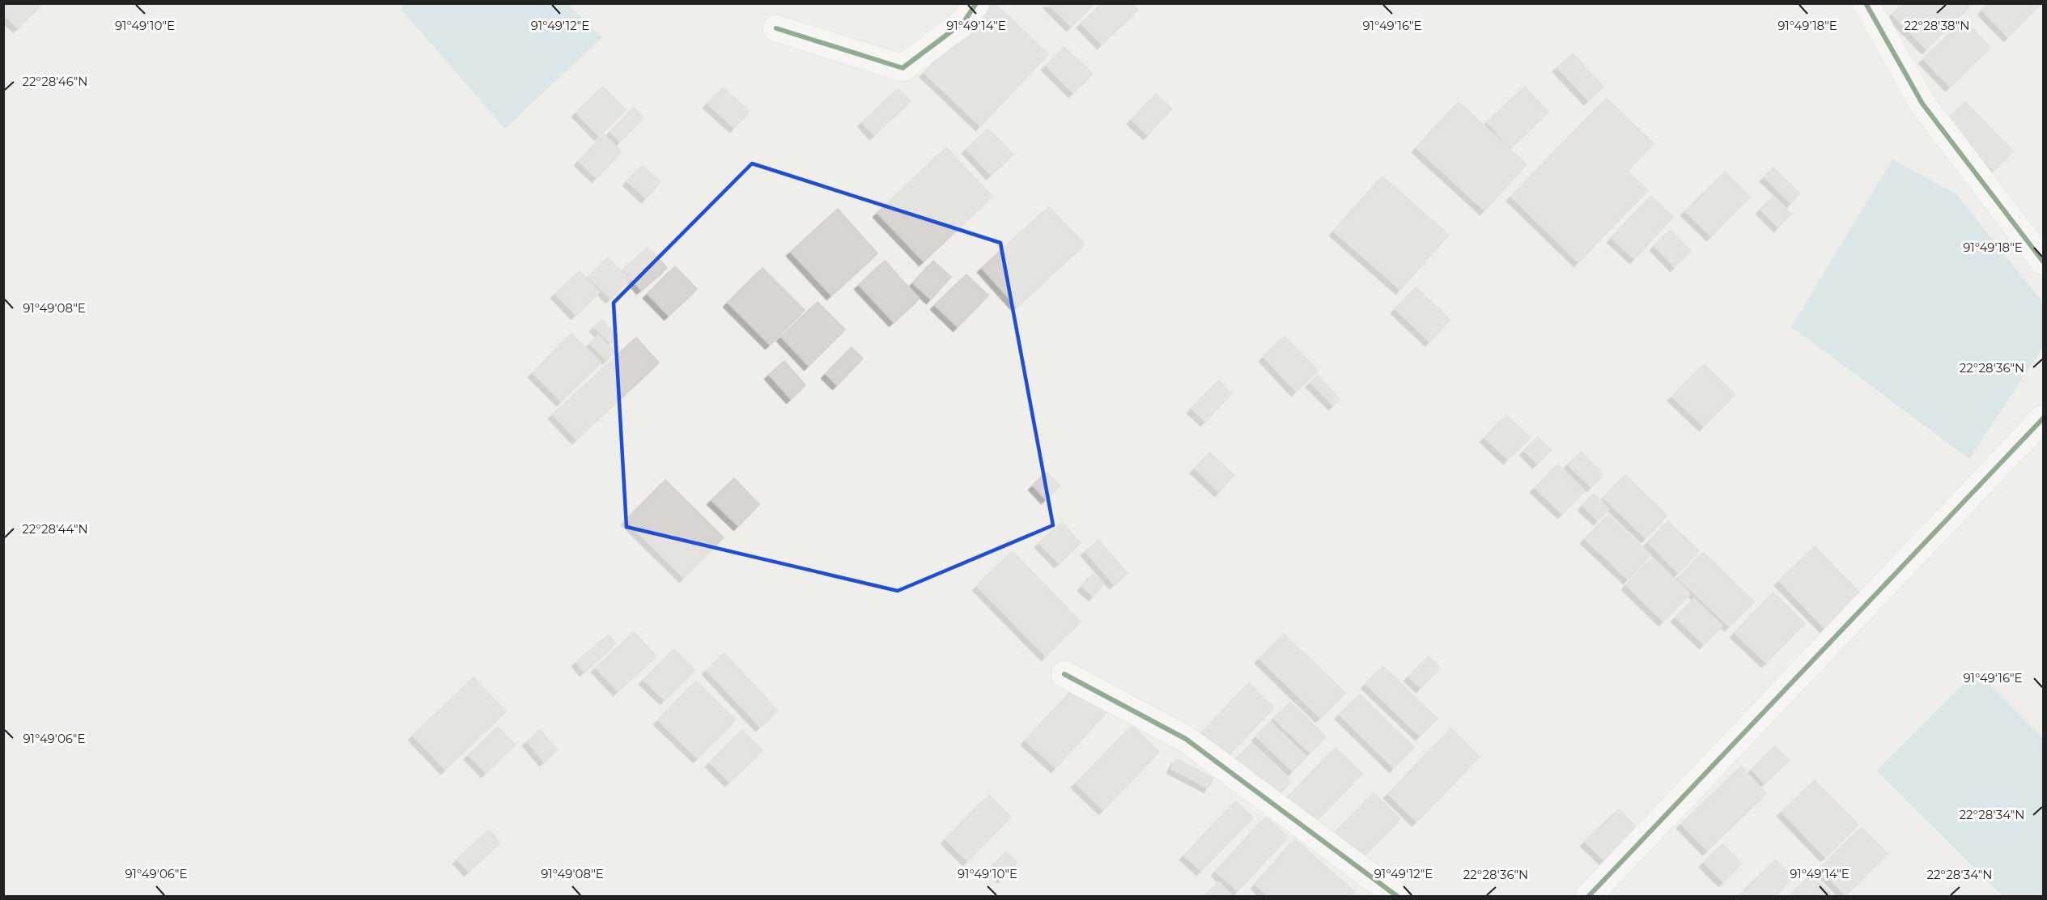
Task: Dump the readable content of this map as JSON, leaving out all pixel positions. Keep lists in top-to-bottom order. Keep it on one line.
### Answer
{"coordinates":["22°28'38\"N","91°49'16\"E","91°49'18\"E","91°49'10\"E","91°49'12\"E","91°49'14\"E","22°28'46\"N","91°49'08\"E","22°28'36\"N","22°28'44\"N","91°49'06\"E","22°28'34\"N"]}
